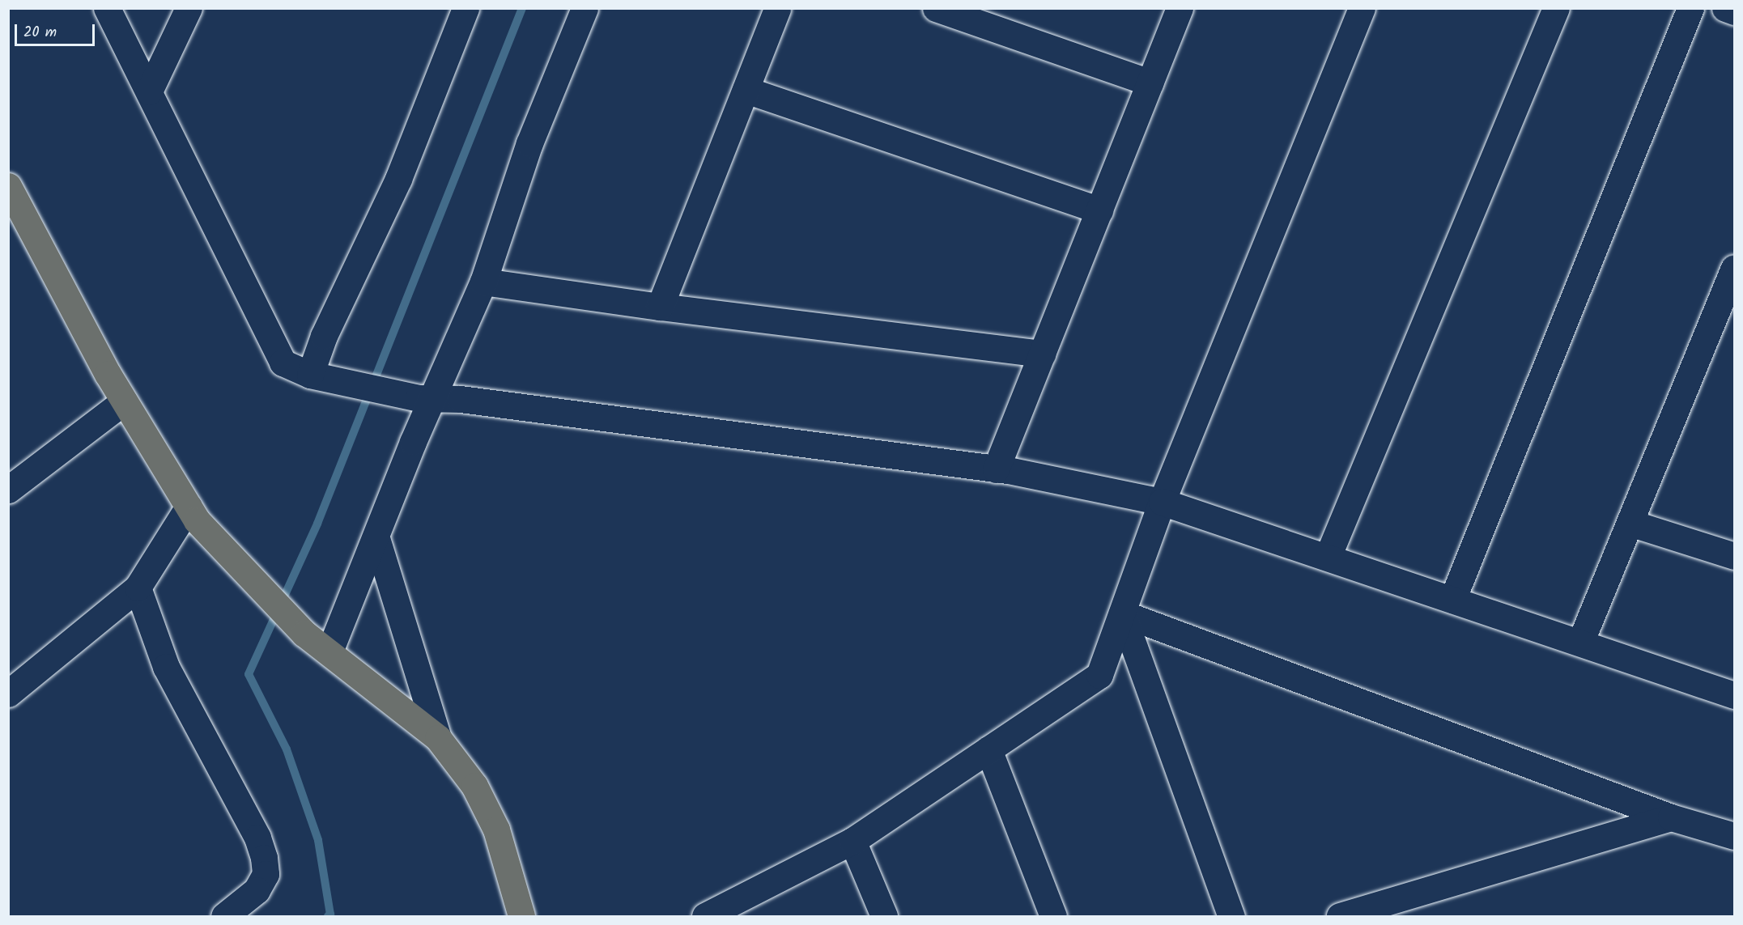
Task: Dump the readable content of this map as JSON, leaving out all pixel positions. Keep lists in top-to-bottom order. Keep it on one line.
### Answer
{"scale_bar":"20 m"}
